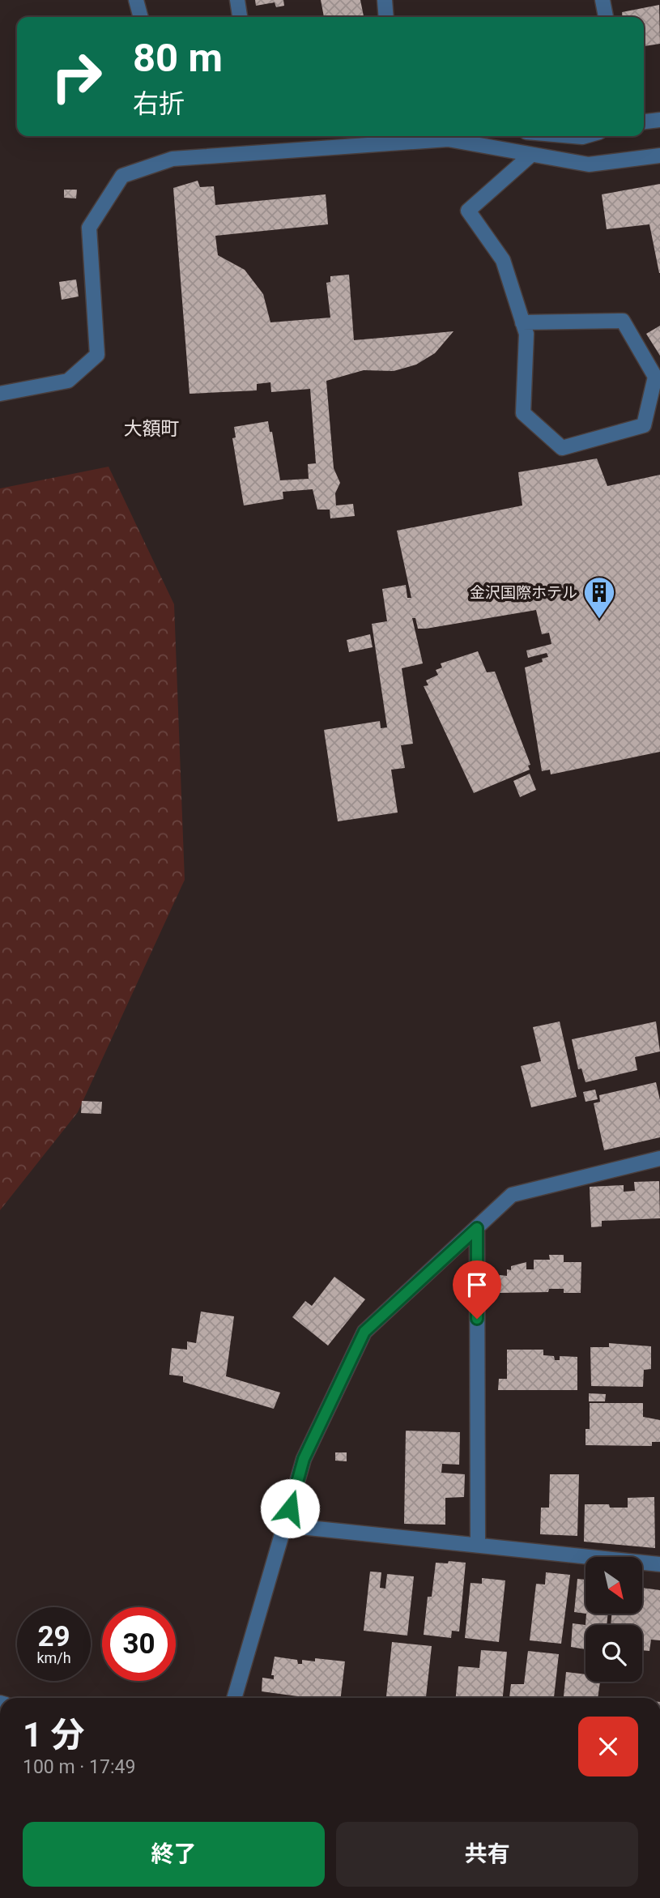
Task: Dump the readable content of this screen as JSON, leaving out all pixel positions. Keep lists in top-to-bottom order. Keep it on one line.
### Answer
{"districts":["大額町"],"places":{"building":["金沢国際ホテル"]},"north":"bottom right","page":{"turn":["80 m","右折"],"speed":"29 km/h","limit":"30","heading":["1 分","100 m · 17:49"],"buttons":["終了","共有"]}}
